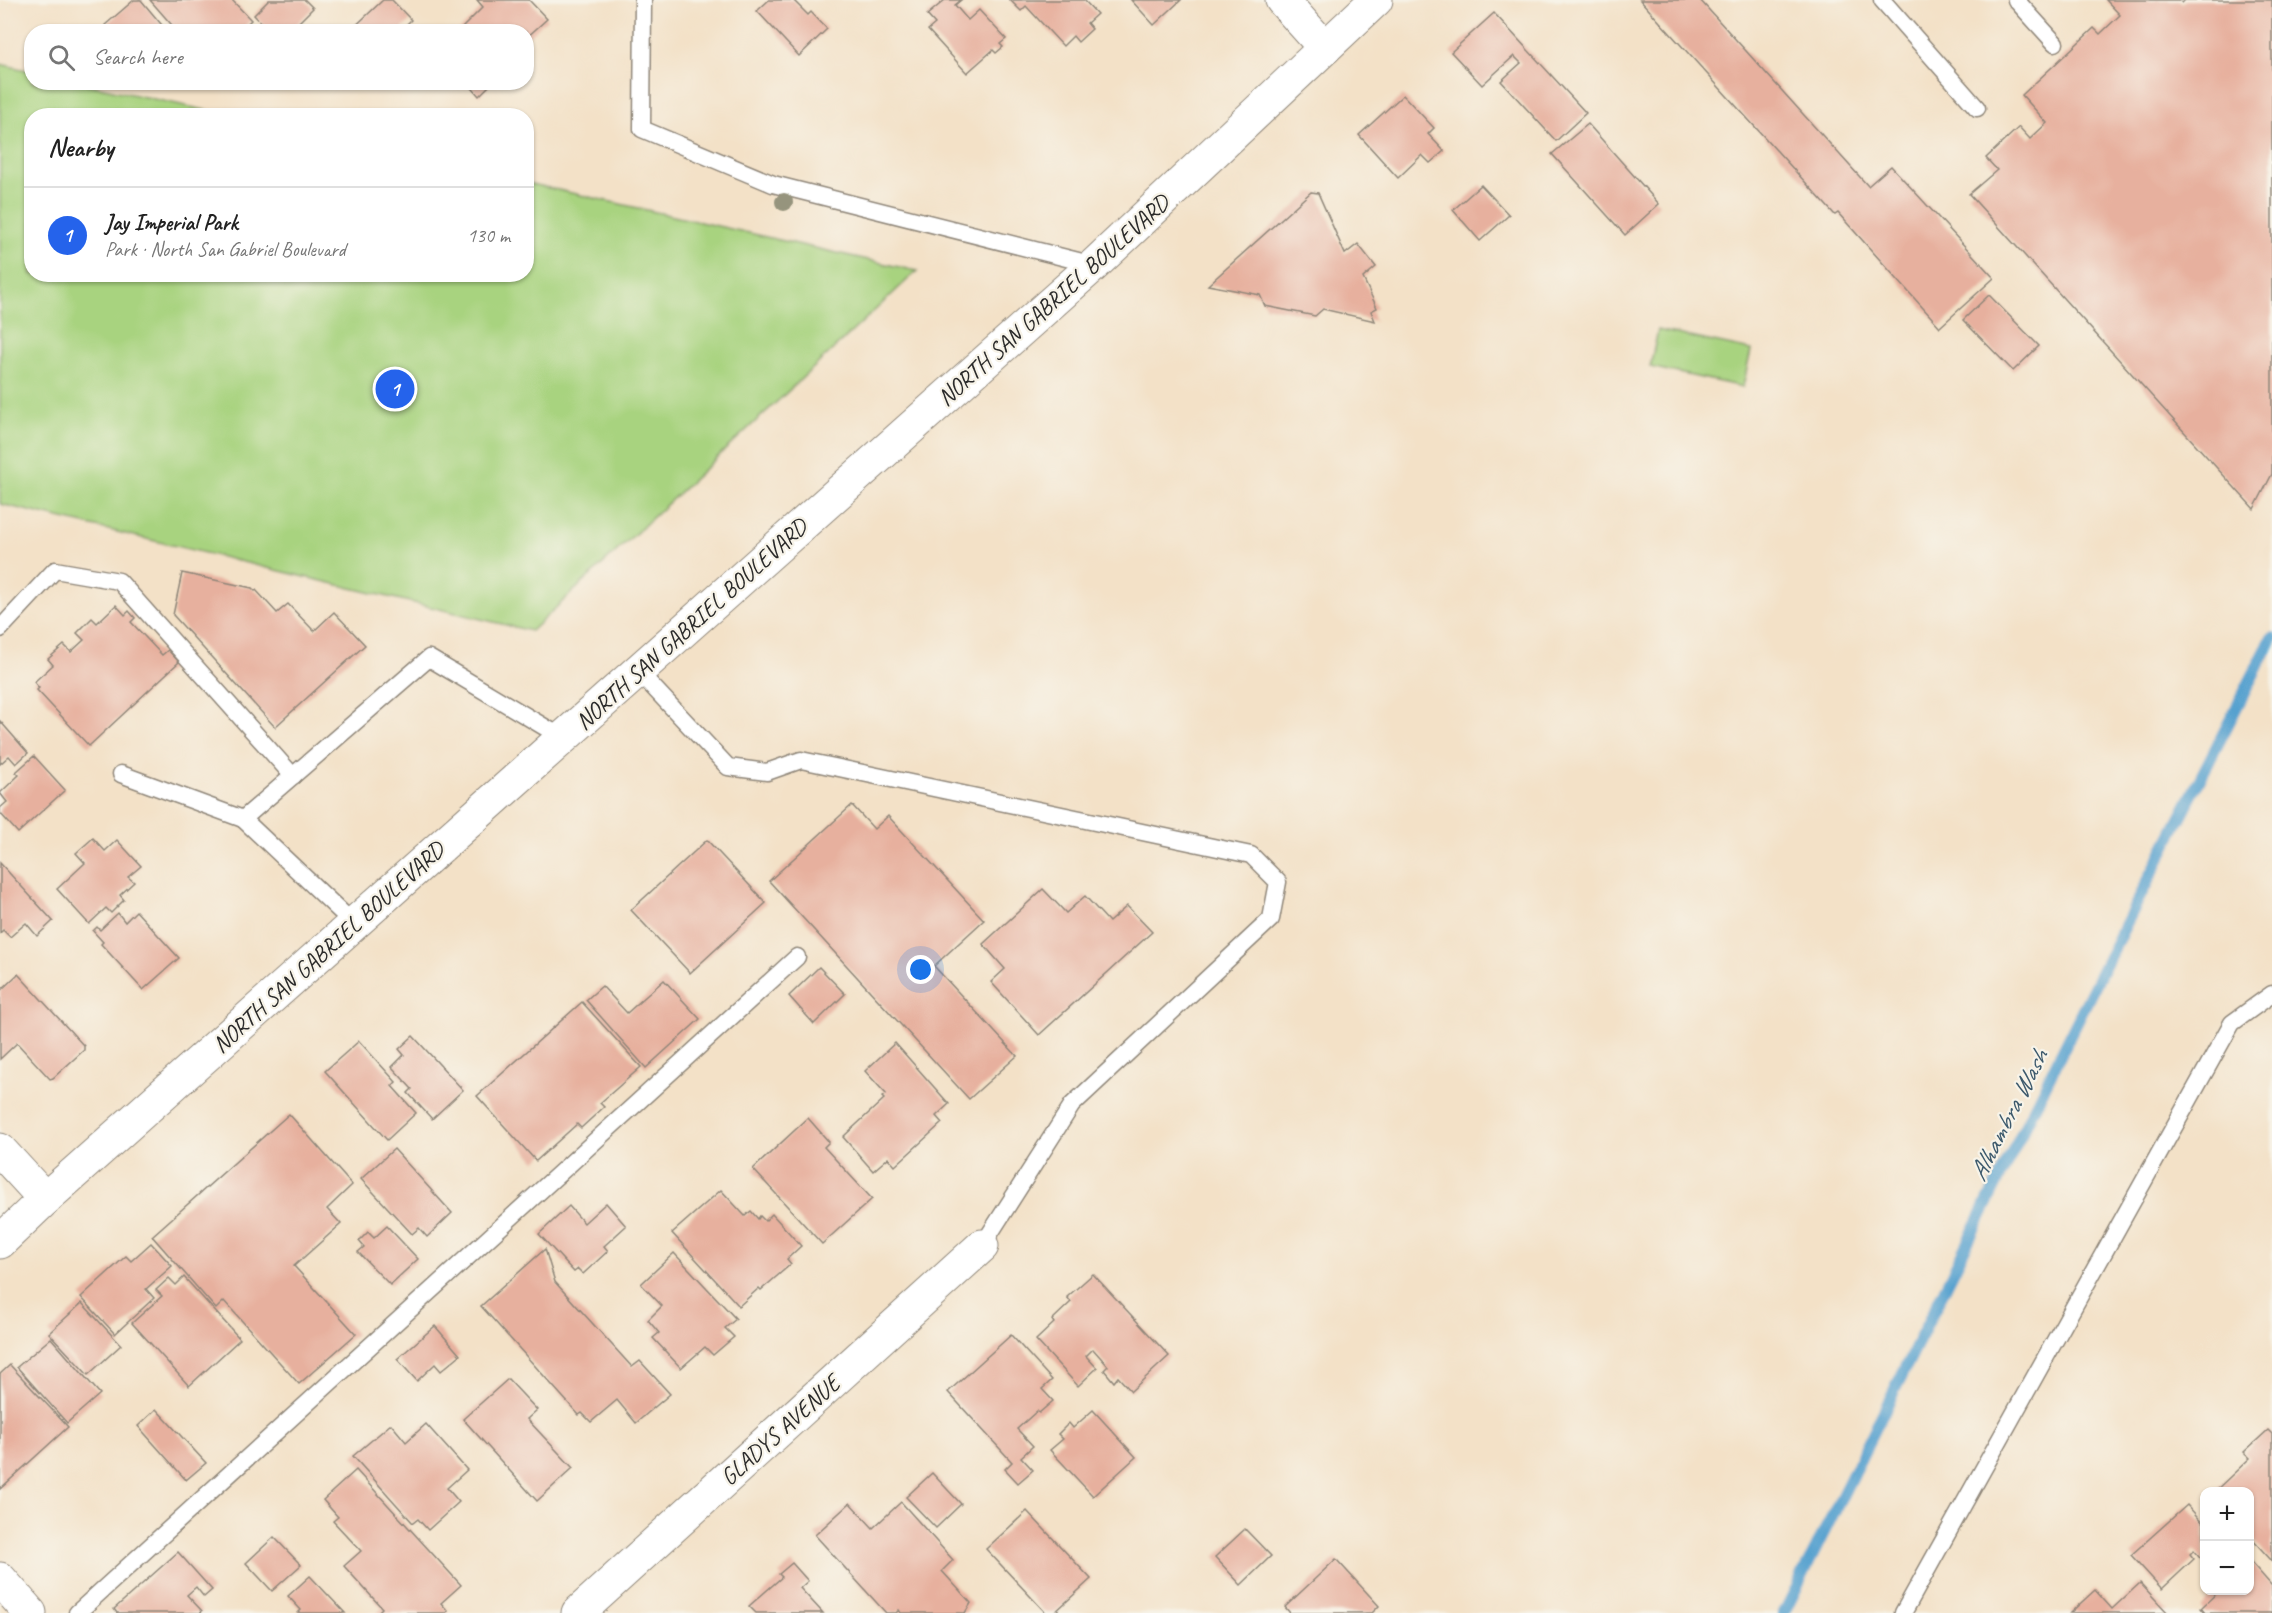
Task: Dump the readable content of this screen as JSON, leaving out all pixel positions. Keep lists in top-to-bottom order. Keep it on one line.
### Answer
{"streets":{"main road":["NORTH SAN GABRIEL BOULEVARD","GLADYS AVENUE"]},"water":["Alhambra Wash"],"page":{"search":"Search here","heading":"Nearby","list":[{"mark":"1","name":"Jay Imperial Park","note":"Park · North San Gabriel Boulevard","value":"130 m"}],"pins":"1","map_buttons":["+","−"]}}
